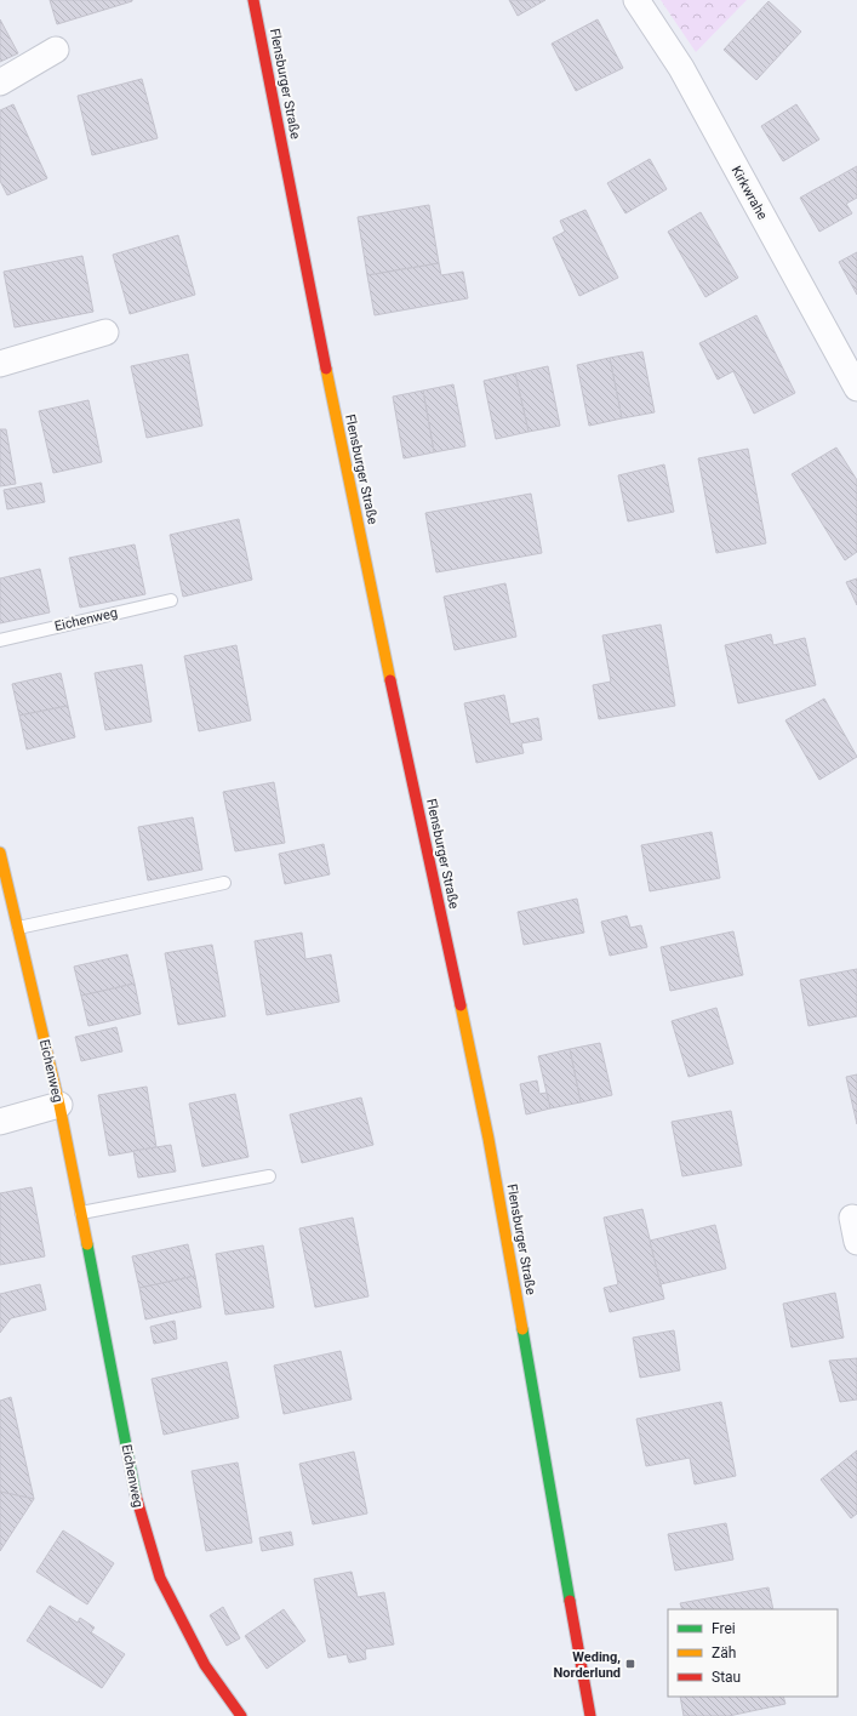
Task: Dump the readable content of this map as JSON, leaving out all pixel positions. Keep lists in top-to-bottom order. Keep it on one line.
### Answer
{"streets":{"street":["Flensburger Straße","Kirkwrahe","Eichenweg"]},"places":{"transit":["Weding, Norderlund"]},"legend":["Frei","Zäh","Stau"]}
